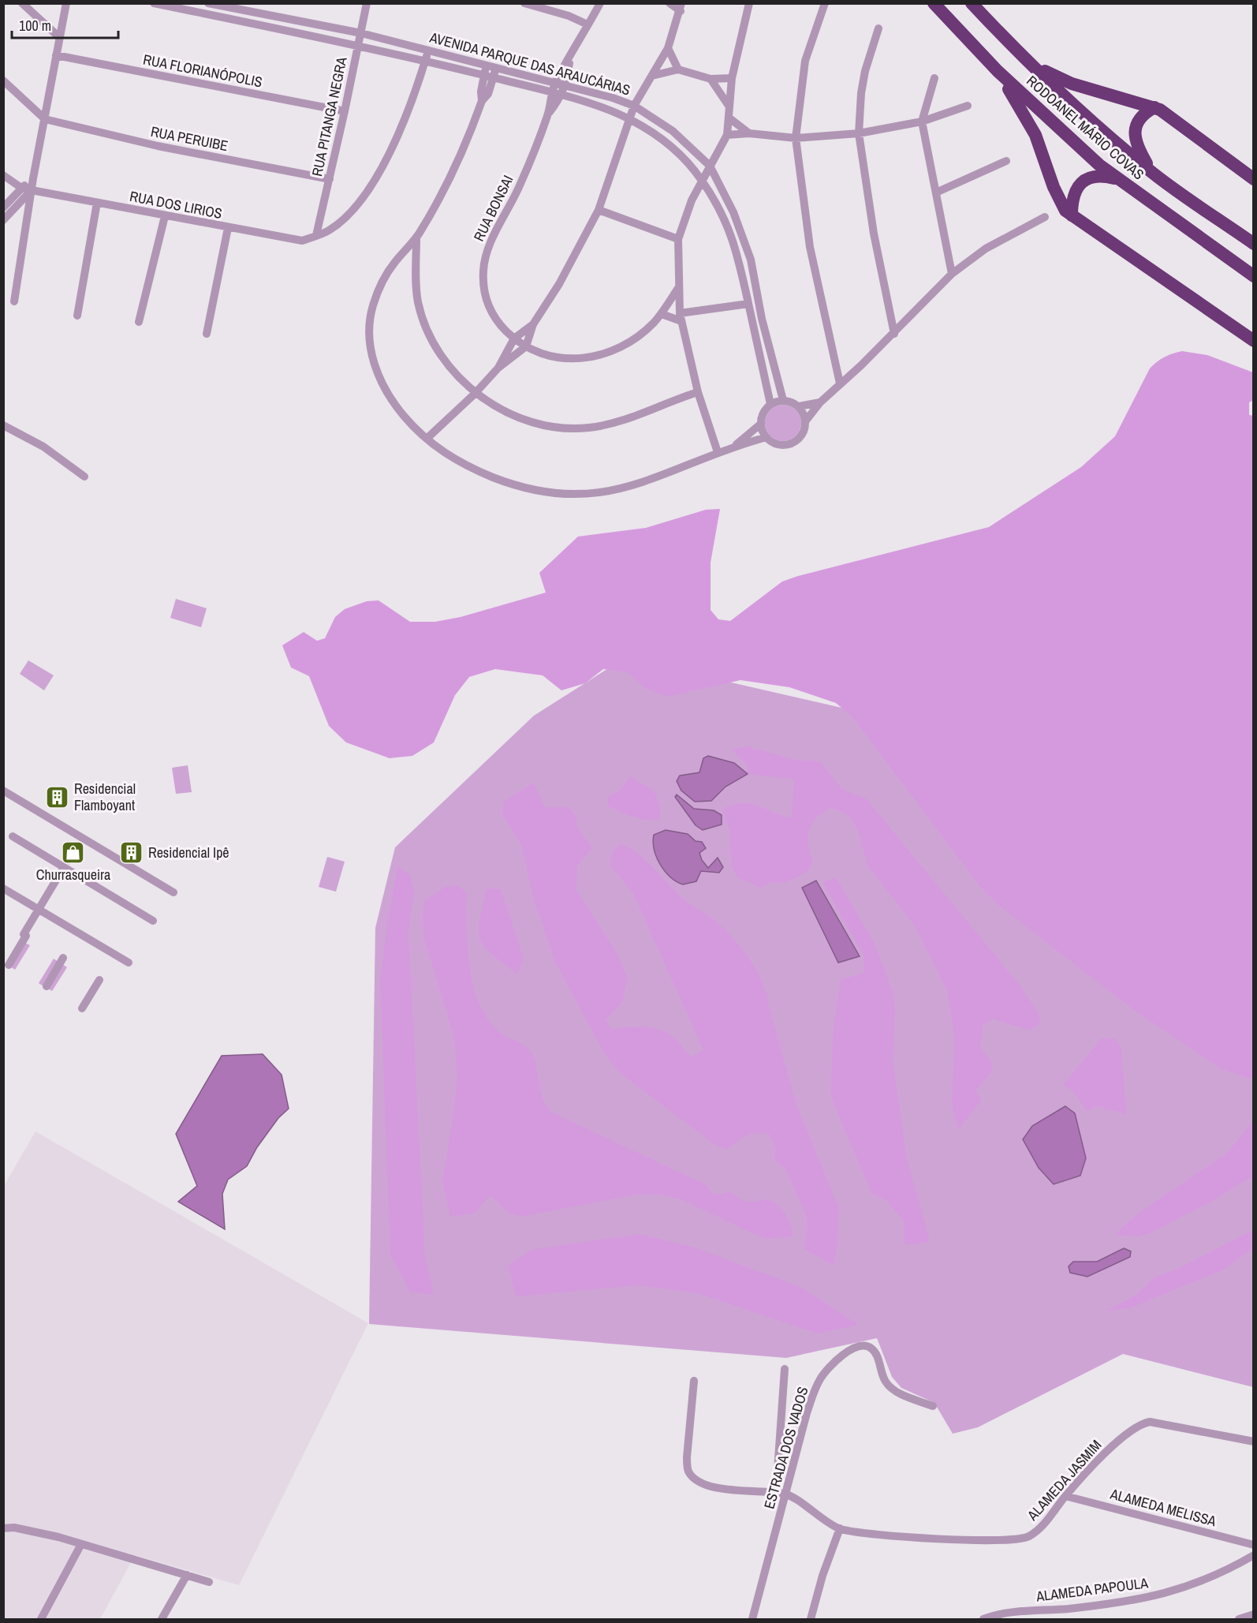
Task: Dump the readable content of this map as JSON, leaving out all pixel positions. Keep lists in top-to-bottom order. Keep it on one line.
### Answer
{"streets":{"highway":["RODOANEL MÁRIO COVAS"],"street":["AVENIDA PARQUE DAS ARAUCÁRIAS","RUA FLORIANÓPOLIS","RUA PITANGA NEGRA","RUA PERUIBE","RUA DOS LIRIOS","RUA BONSAI","ESTRADA DOS VADOS","ALAMEDA JASMIM","ALAMEDA MELISSA","ALAMEDA PAPOULA"]},"crossings":[["AVENIDA PARQUE DAS ARAUCÁRIAS","RUA PITANGA NEGRA"],["AVENIDA PARQUE DAS ARAUCÁRIAS","RUA DOS LIRIOS"],["RUA FLORIANÓPOLIS","RUA PITANGA NEGRA"],["RUA PITANGA NEGRA","RUA PERUIBE"],["RUA PITANGA NEGRA","RUA DOS LIRIOS"],["ESTRADA DOS VADOS","ALAMEDA JASMIM"],["ALAMEDA JASMIM","ALAMEDA MELISSA"]],"places":{"building":["Residencial Flamboyant","Residencial Ipê"],"shop":["Churrasqueira"]},"scale_bar":"100 m"}
